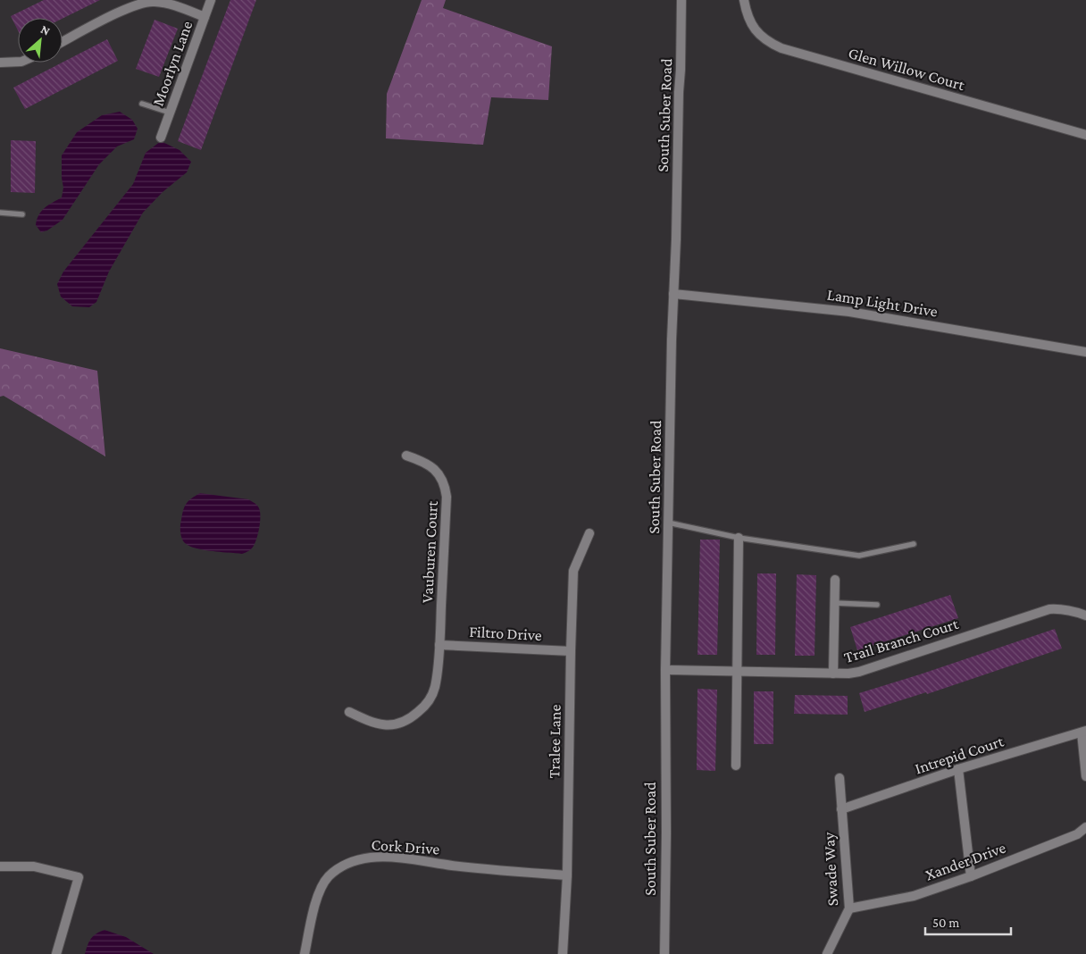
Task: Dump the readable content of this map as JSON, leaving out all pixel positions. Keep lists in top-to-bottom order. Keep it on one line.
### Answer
{"streets":{"street":["Moorlyn Lane","Glen Willow Court","South Suber Road","Lamp Light Drive","Vauburen Court","Filtro Drive","Trail Branch Court","Tralee Lane","Intrepid Court","Cork Drive","Xander Drive","Swade Way"]},"crossings":[["South Suber Road","Lamp Light Drive"],["South Suber Road","Trail Branch Court"],["Vauburen Court","Filtro Drive"],["Filtro Drive","Tralee Lane"],["Tralee Lane","Cork Drive"],["Intrepid Court","Swade Way"],["Xander Drive","Swade Way"]],"scale_bar":"50 m","north":"top right"}
